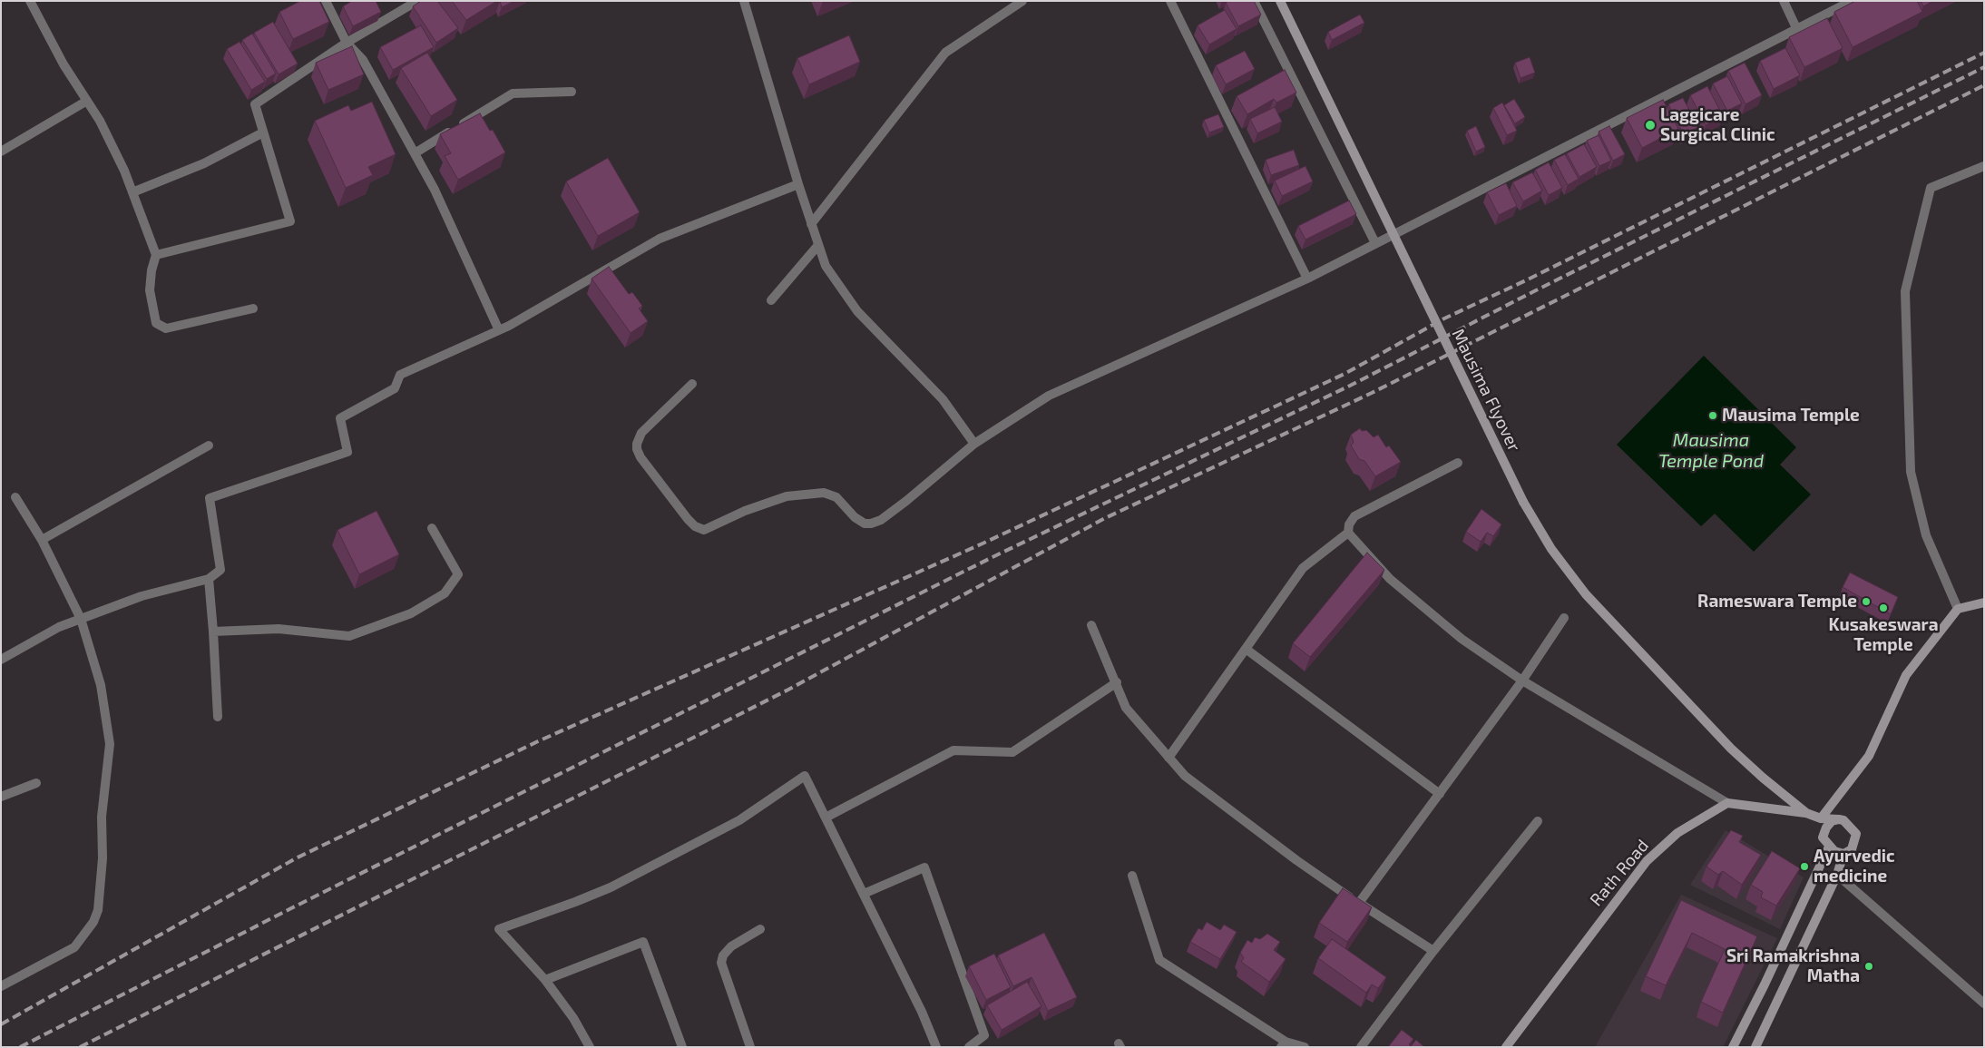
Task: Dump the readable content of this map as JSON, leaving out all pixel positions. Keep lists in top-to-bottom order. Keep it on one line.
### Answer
{"streets":{"main road":["Mausima Flyover","Rath Road"]},"water":["Mausima Temple Pond"],"places":["Laggicare Surgical Clinic","Mausima Temple","Rameswara Temple","Kusakeswara Temple","Ayurvedic medicine","Sri Ramakrishna Matha"]}
